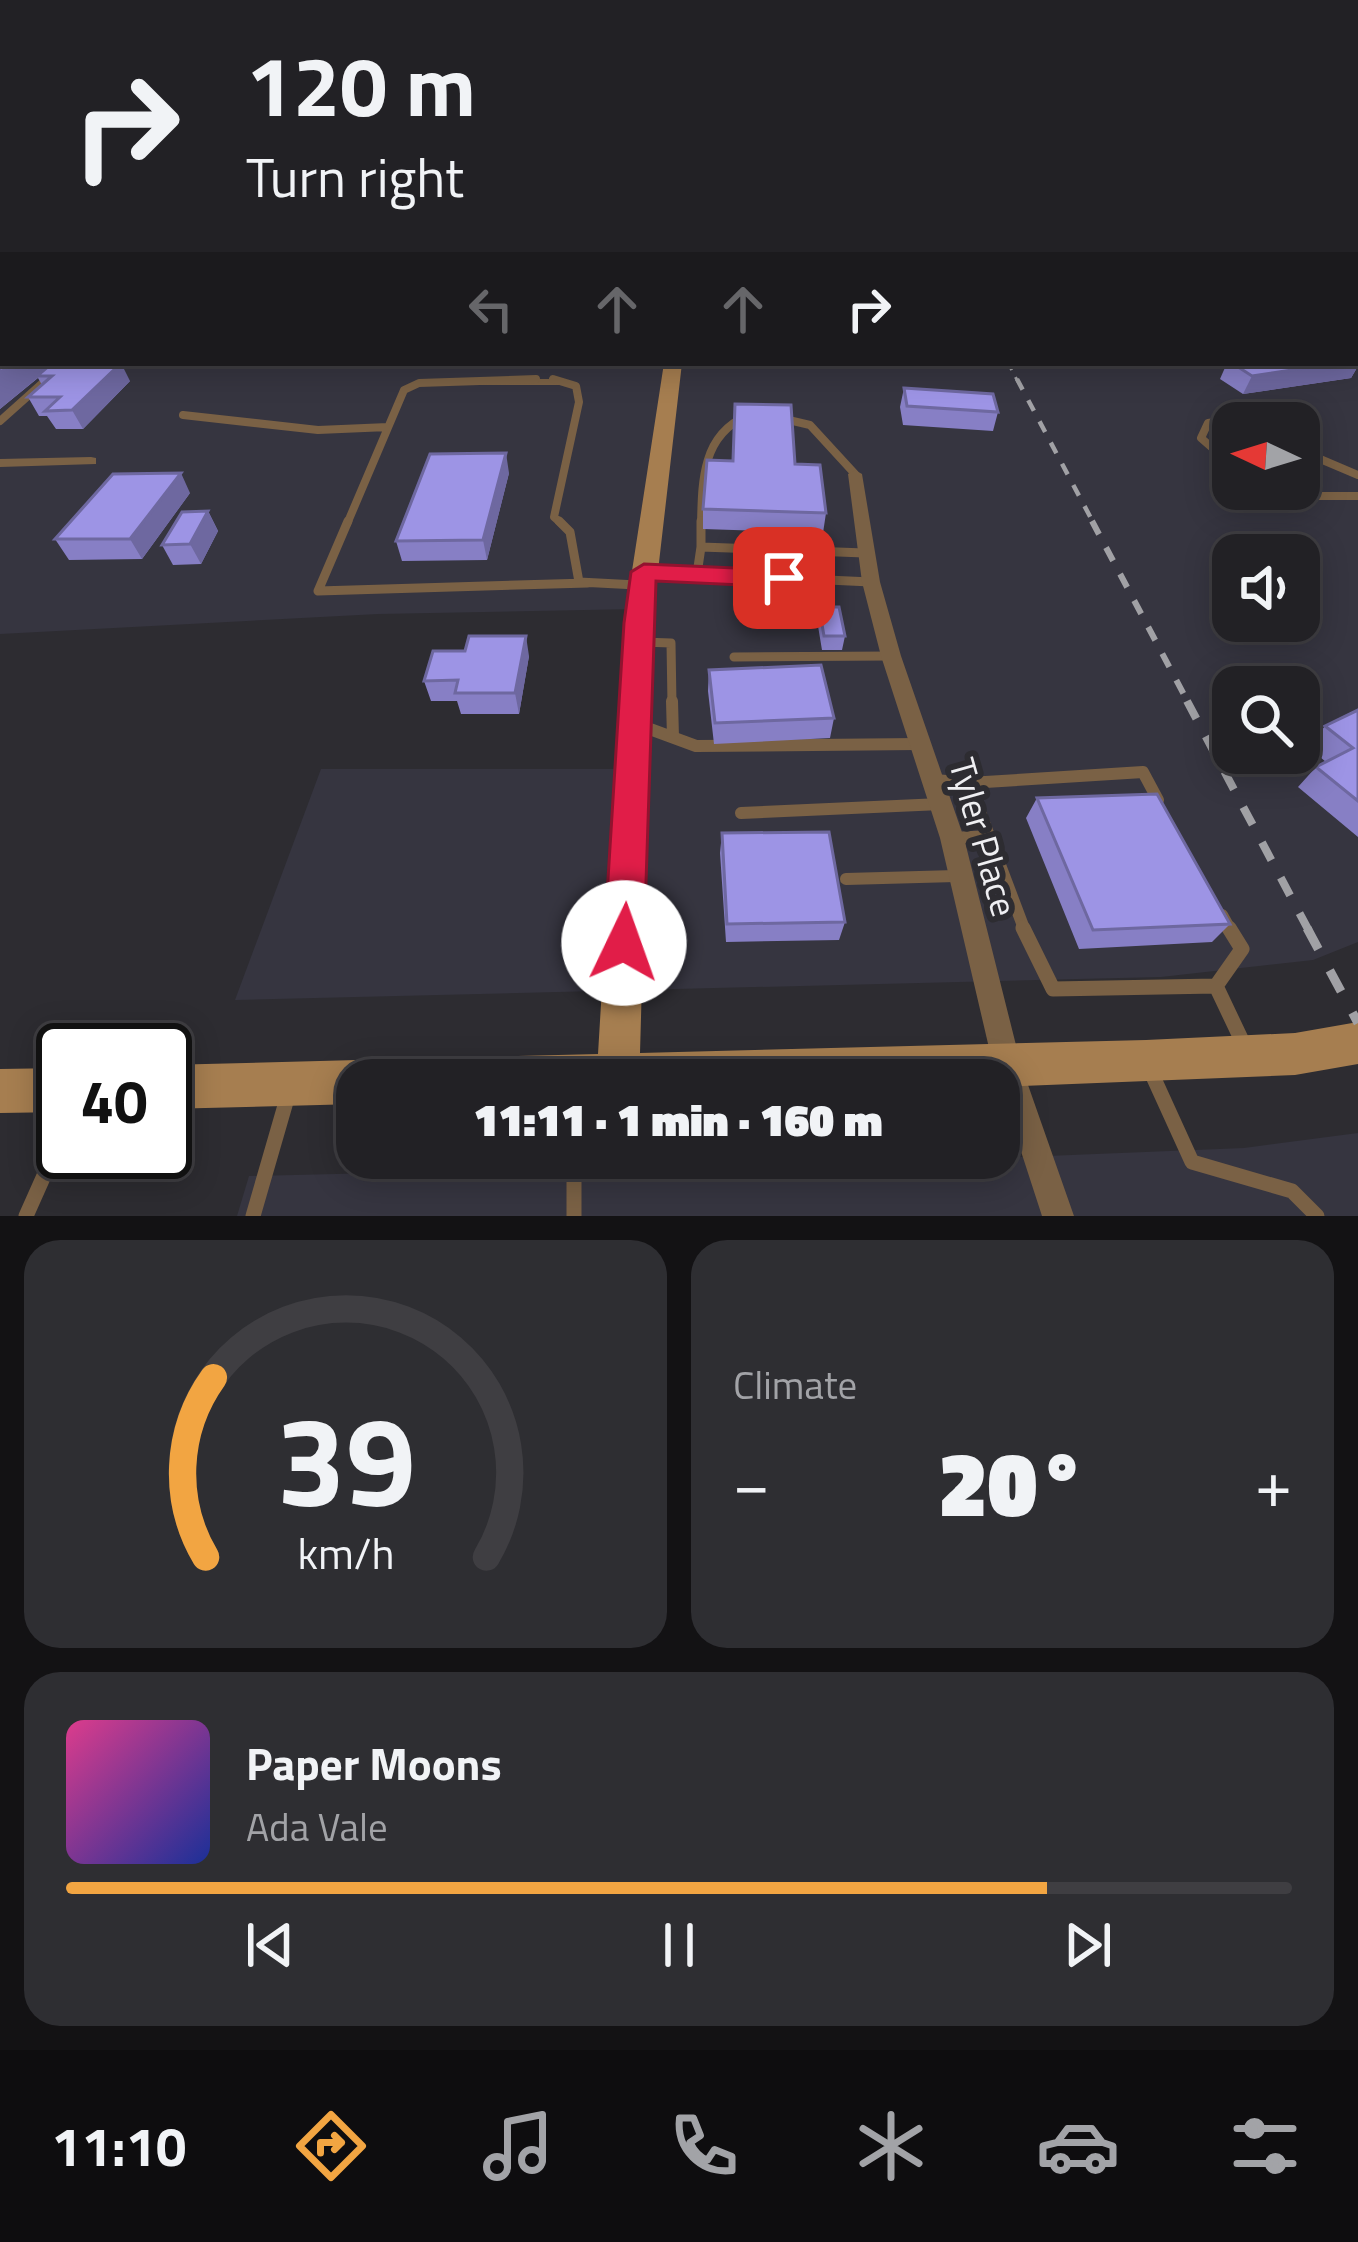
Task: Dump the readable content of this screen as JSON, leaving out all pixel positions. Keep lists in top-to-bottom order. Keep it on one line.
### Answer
{"streets":{"street":["Tyler Place"]},"north":"left","page":{"turn":["120 m","Turn right"],"limit":"40","trip":"11:11 · 1 min · 160 m","tile":"Climate","heat":["−","20°","+"],"song":["Paper Moons","Ada Vale"],"tabs":"11:10","gauge":["39","km/h"]}}
